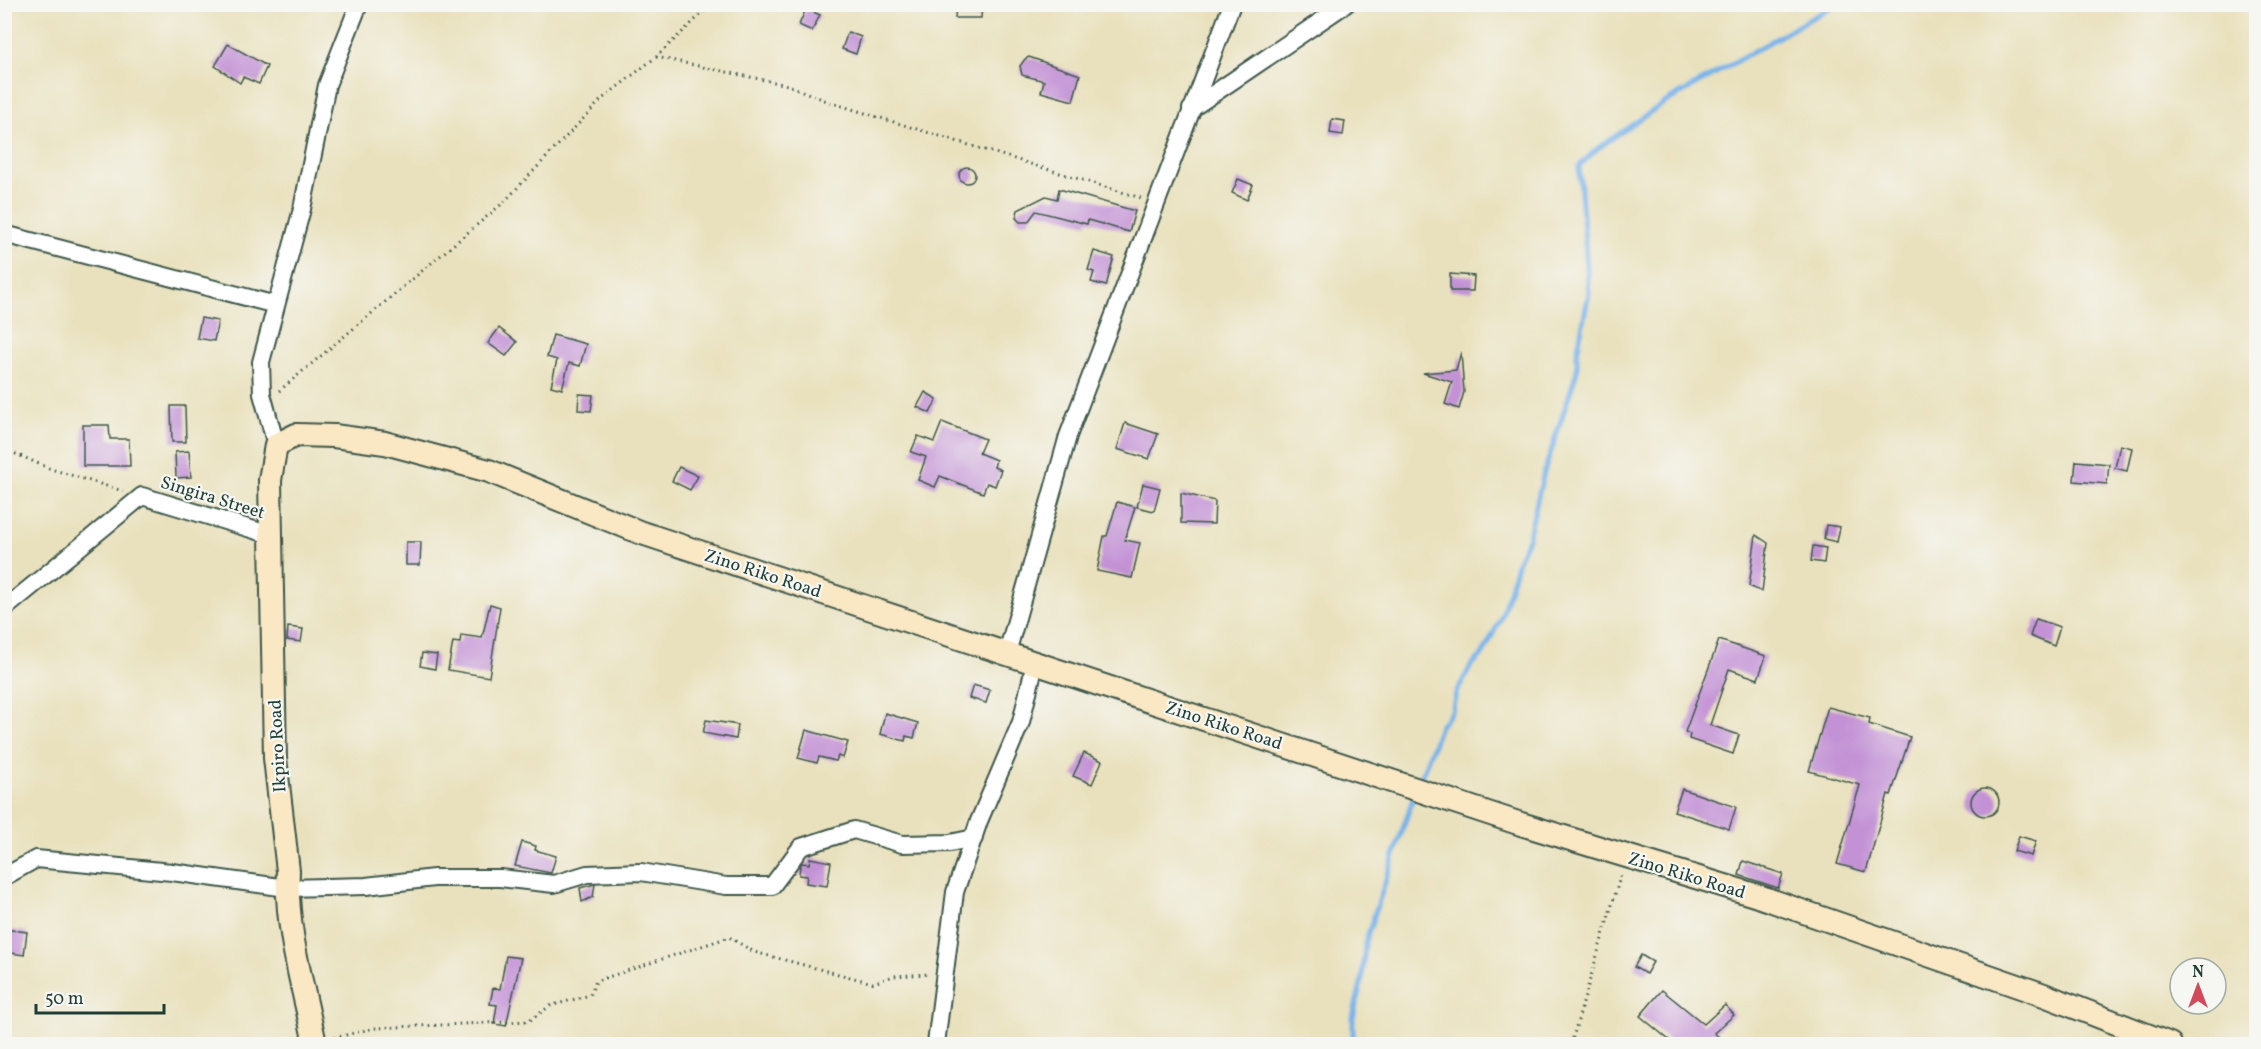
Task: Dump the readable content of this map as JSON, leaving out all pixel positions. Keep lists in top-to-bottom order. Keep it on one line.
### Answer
{"streets":{"street":["Singira Street","Zino Riko Road","Ikpiro Road"]},"crossings":[["Singira Street","Ikpiro Road"],["Zino Riko Road","Ikpiro Road"]],"scale_bar":"50 m","north":"top"}
